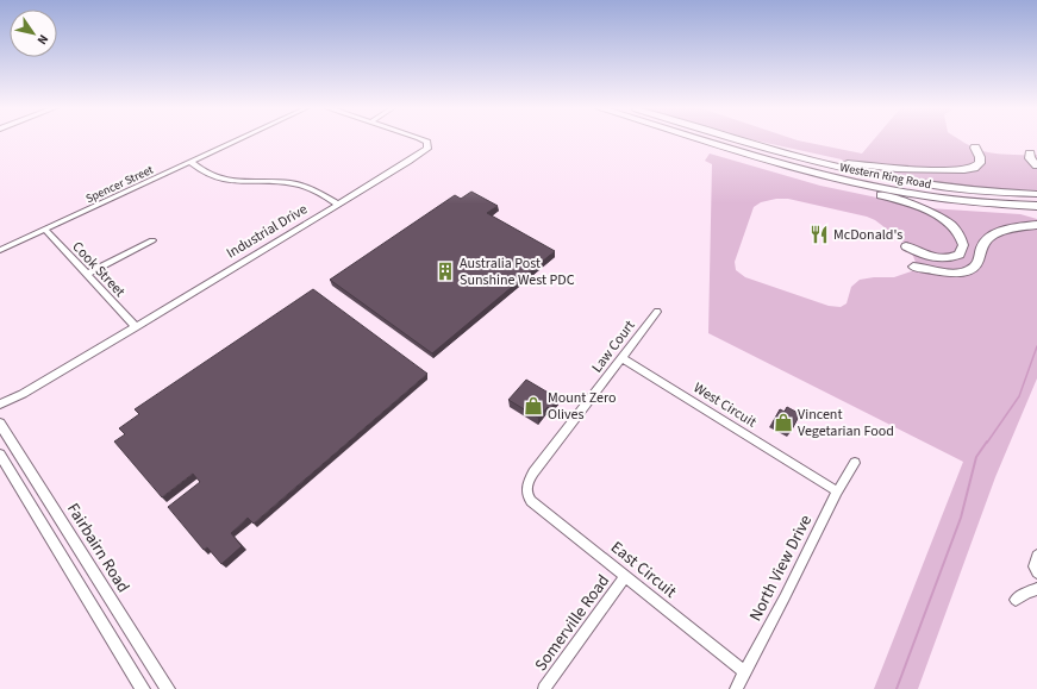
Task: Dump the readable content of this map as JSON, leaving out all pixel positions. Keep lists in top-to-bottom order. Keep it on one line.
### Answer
{"streets":{"highway":["Western Ring Road"],"main road":["Fairbairn Road"],"street":["Spencer Street","Industrial Drive","Cook Street","Law Court","West Circuit","North View Drive","East Circuit","Somerville Road"]},"crossings":[["Spencer Street","Cook Street"],["Industrial Drive","Cook Street"],["Law Court","West Circuit"],["Law Court","East Circuit"],["West Circuit","North View Drive"],["North View Drive","East Circuit"],["East Circuit","Somerville Road"]],"places":{"restaurant":["McDonald's"],"building":["Australia Post Sunshine West PDC"],"shop":["Mount Zero Olives","Vincent Vegetarian Food"]},"north":"bottom right"}
